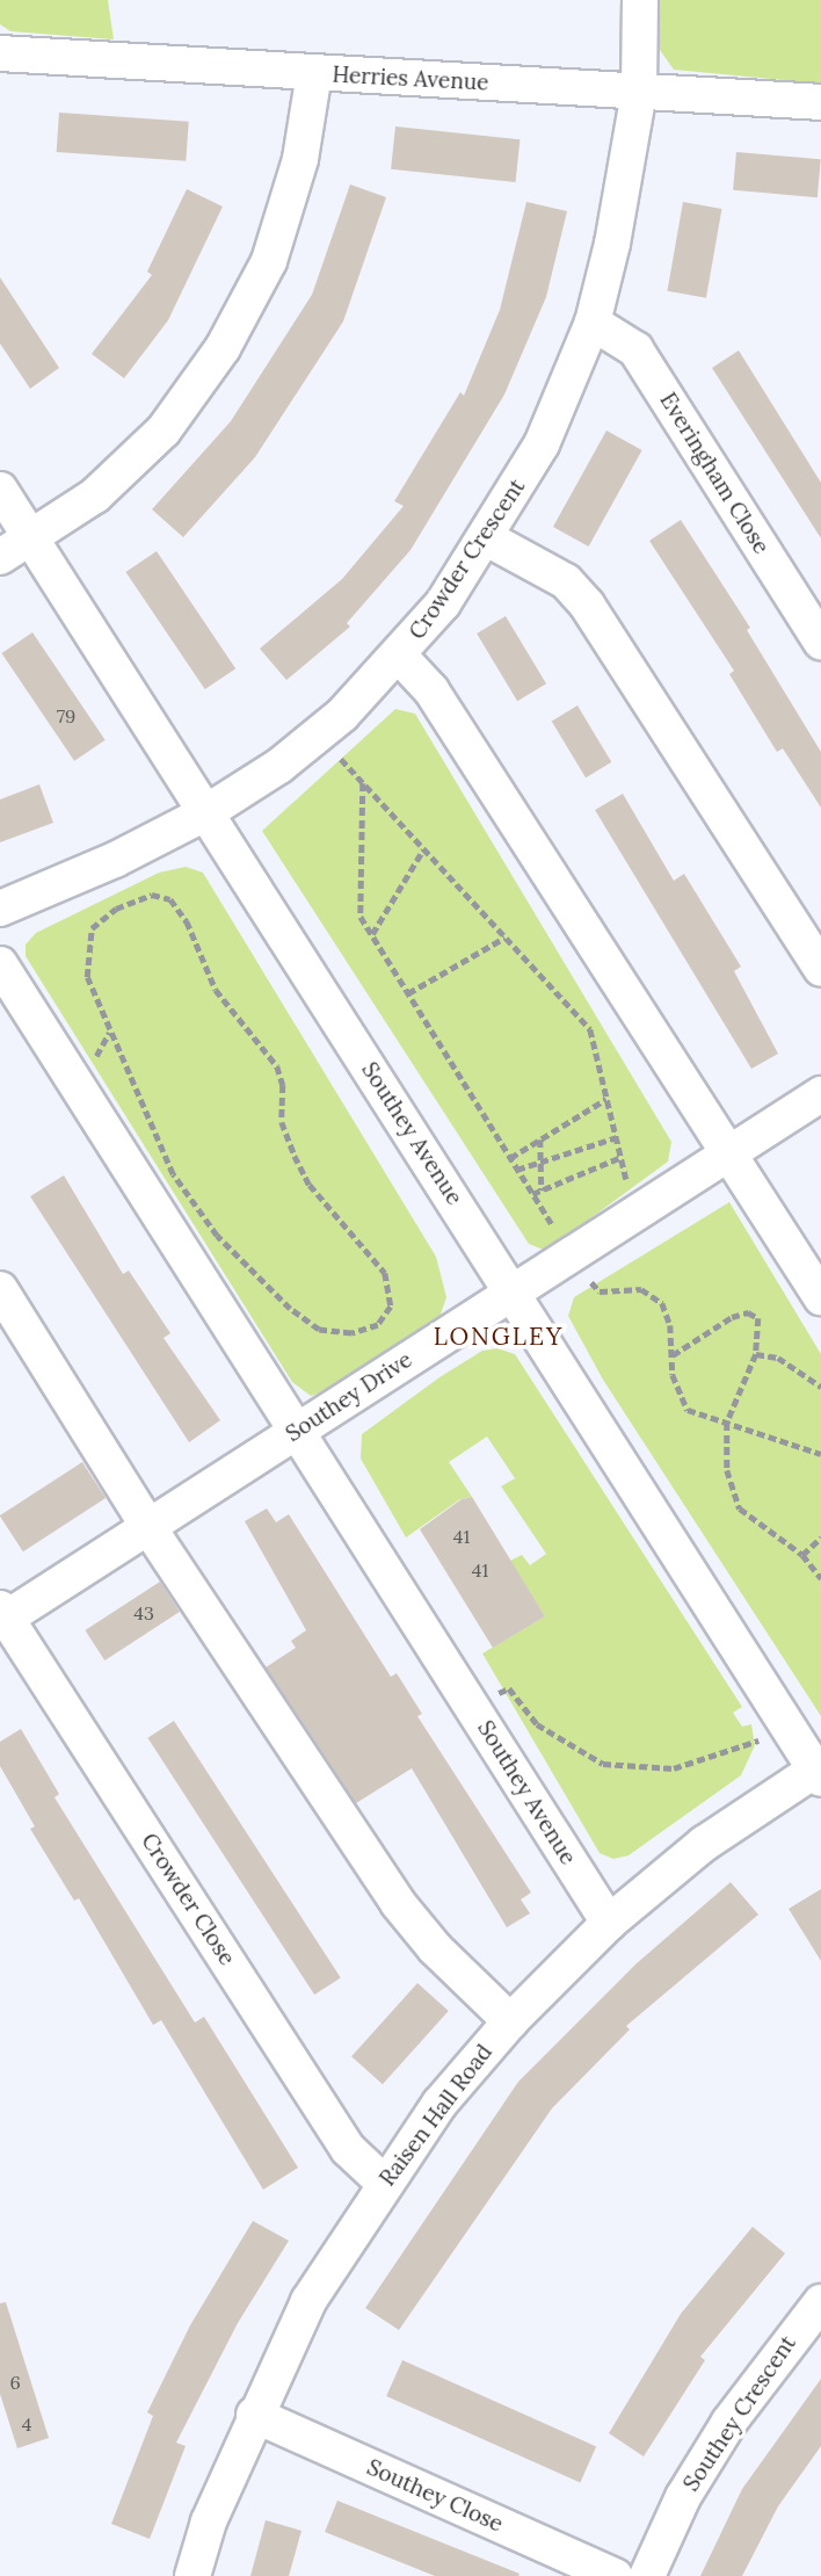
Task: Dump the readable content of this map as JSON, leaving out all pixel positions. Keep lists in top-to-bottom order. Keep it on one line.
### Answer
{"streets":{"street":["Herries Avenue","Everingham Close","Crowder Crescent","Southey Avenue","Southey Drive","Crowder Close","Raisen Hall Road","Southey Crescent","Southey Close"]},"crossings":[["Herries Avenue","Crowder Crescent"],["Everingham Close","Crowder Crescent"],["Crowder Crescent","Southey Avenue"],["Southey Avenue","Southey Drive"],["Southey Avenue","Raisen Hall Road"],["Southey Drive","Crowder Close"],["Crowder Close","Raisen Hall Road"],["Raisen Hall Road","Southey Close"]],"districts":["LONGLEY"],"house_numbers":["79","41","41","43","6","4"]}
